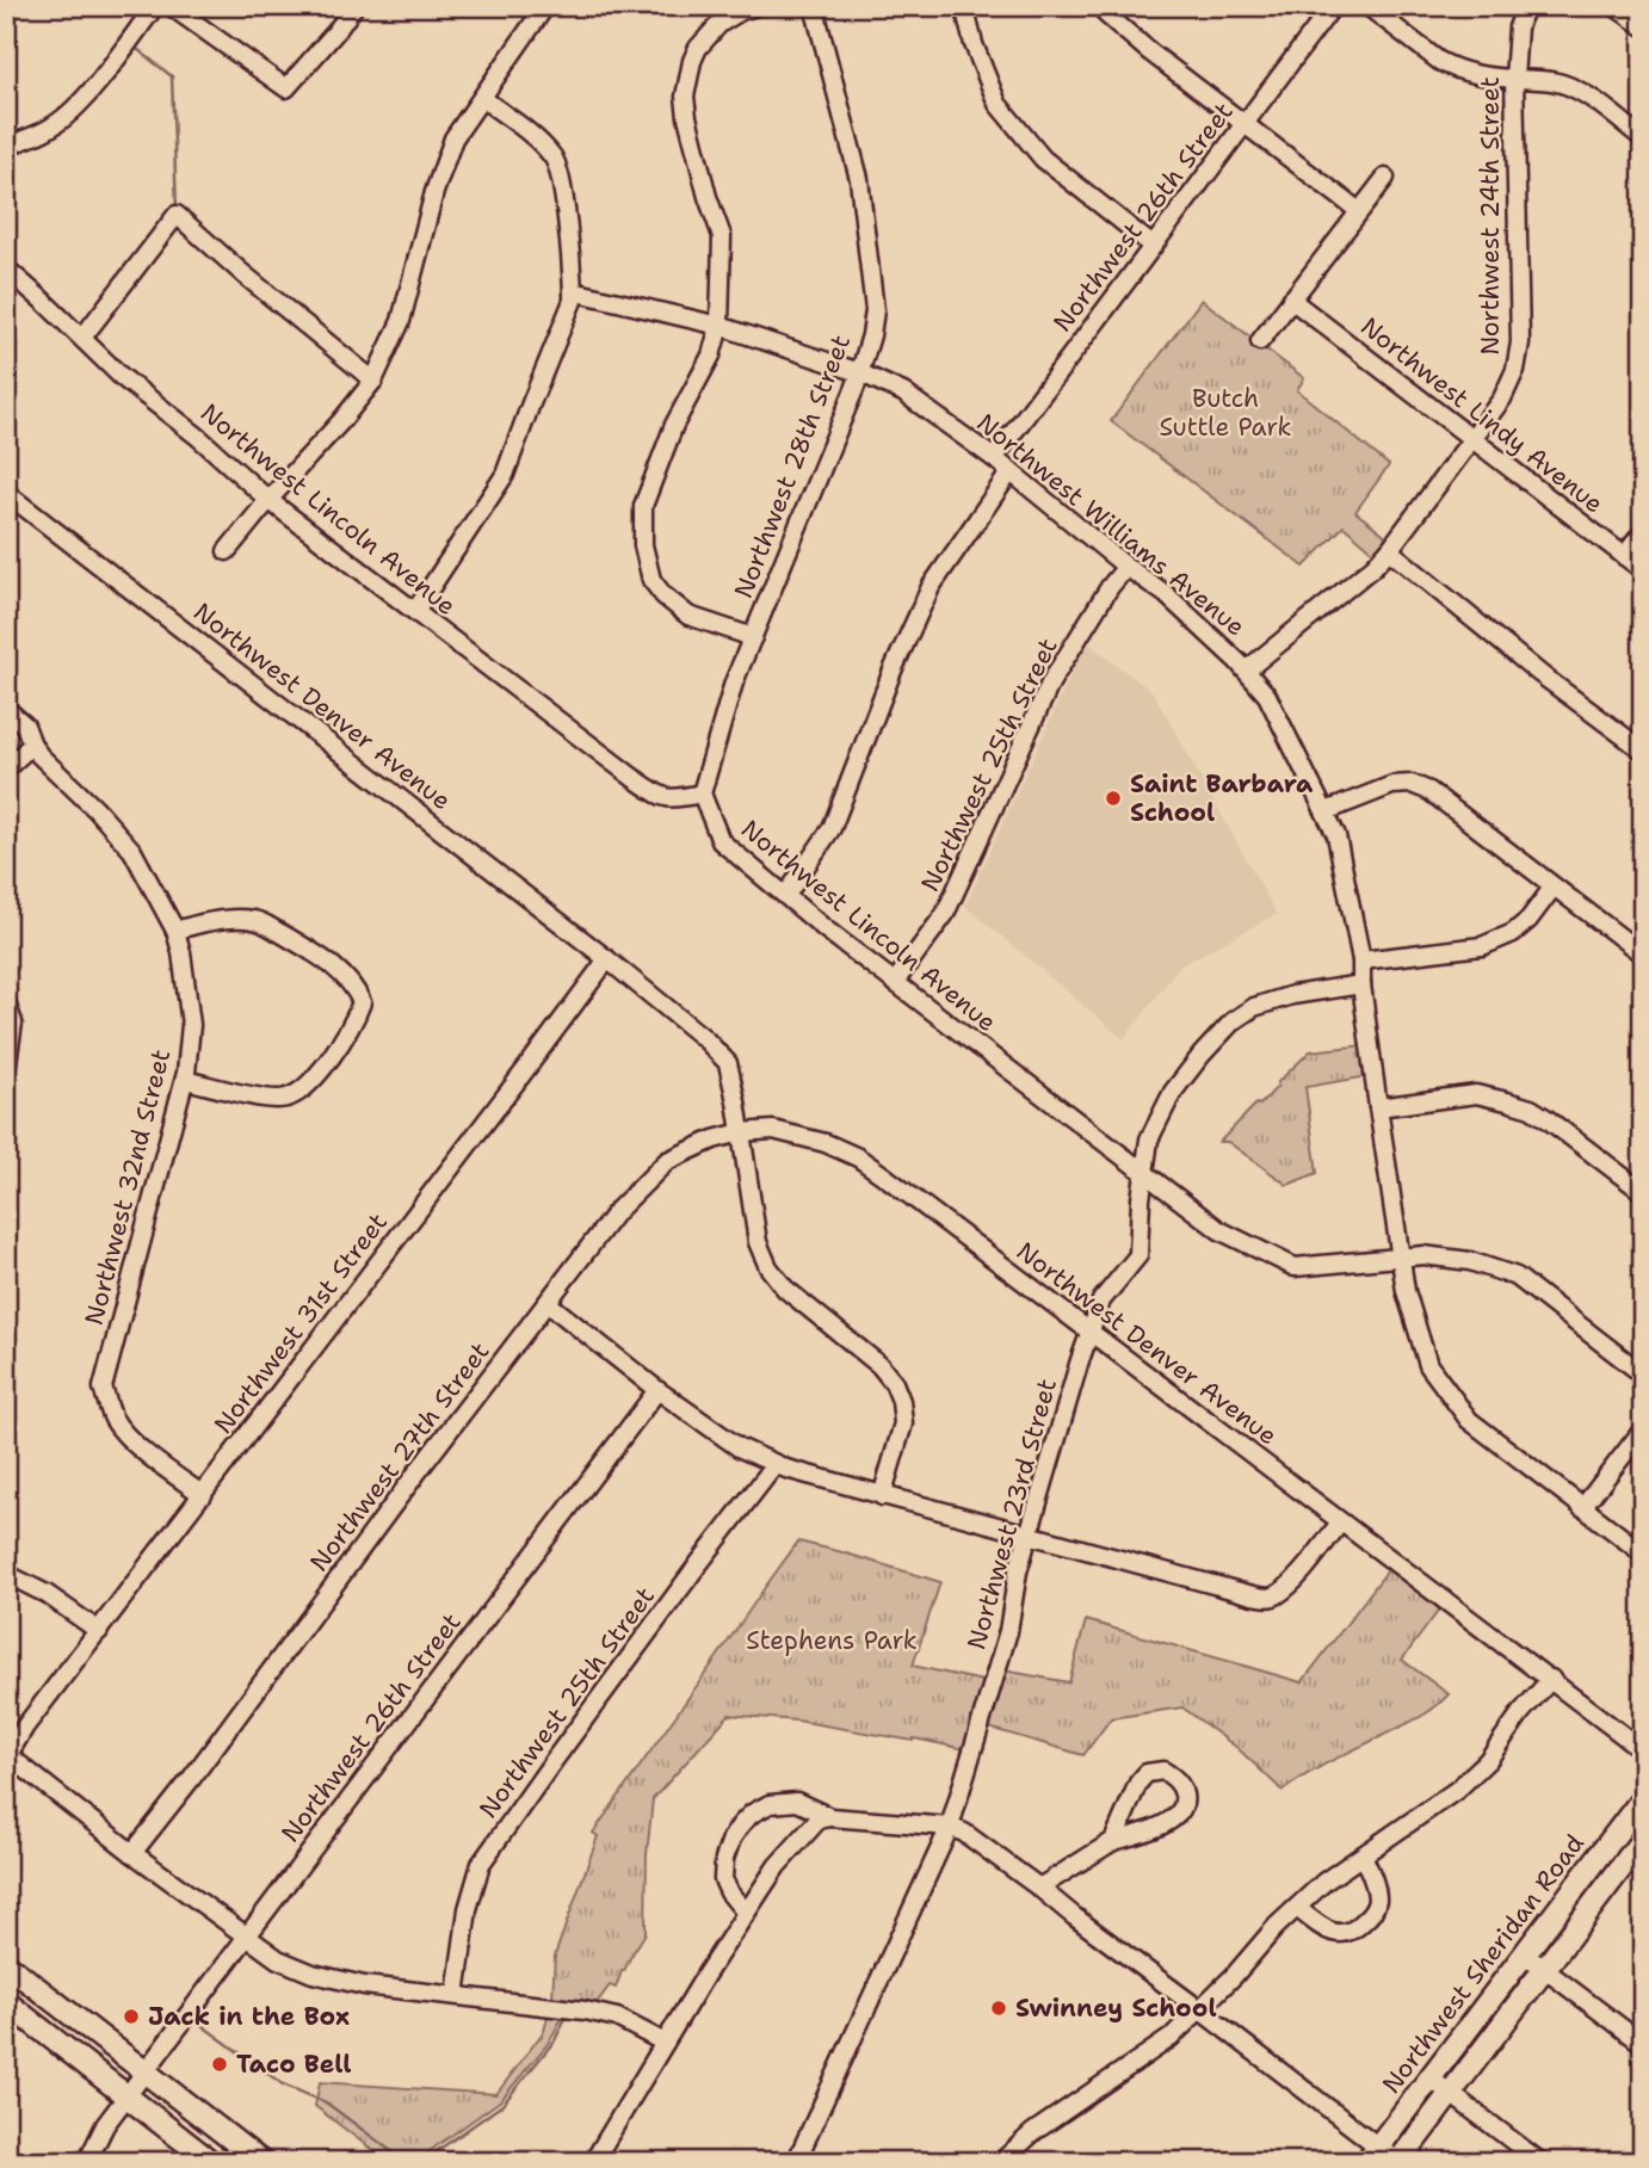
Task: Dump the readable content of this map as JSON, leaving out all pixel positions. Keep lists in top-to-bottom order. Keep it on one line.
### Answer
{"streets":{"main road":["Northwest Sheridan Road"],"street":["Northwest 24th Street","Northwest 26th Street","Northwest Lindy Avenue","Northwest 28th Street","Northwest Lincoln Avenue","Northwest Williams Avenue","Northwest Denver Avenue","Northwest 25th Street","Northwest 32nd Street","Northwest 31st Street","Northwest 27th Street","Northwest 23rd Street"]},"crossings":[["Northwest 24th Street","Northwest Lindy Avenue"],["Northwest 24th Street","Northwest Williams Avenue"],["Northwest 26th Street","Northwest Williams Avenue"],["Northwest 28th Street","Northwest Lincoln Avenue"],["Northwest 28th Street","Northwest Williams Avenue"],["Northwest Lincoln Avenue","Northwest Williams Avenue"],["Northwest Lincoln Avenue","Northwest 25th Street"],["Northwest Lincoln Avenue","Northwest 23rd Street"],["Northwest Williams Avenue","Northwest 25th Street"],["Northwest Williams Avenue","Northwest 23rd Street"],["Northwest Denver Avenue","Northwest 31st Street"],["Northwest Denver Avenue","Northwest 27th Street"],["Northwest Denver Avenue","Northwest 23rd Street"],["Northwest 32nd Street","Northwest 31st Street"],["Northwest 31st Street","Northwest 27th Street"]],"parks":["Butch Suttle Park","Stephens Park"],"places":["Saint Barbara School","Swinney School","Jack in the Box","Taco Bell"]}
